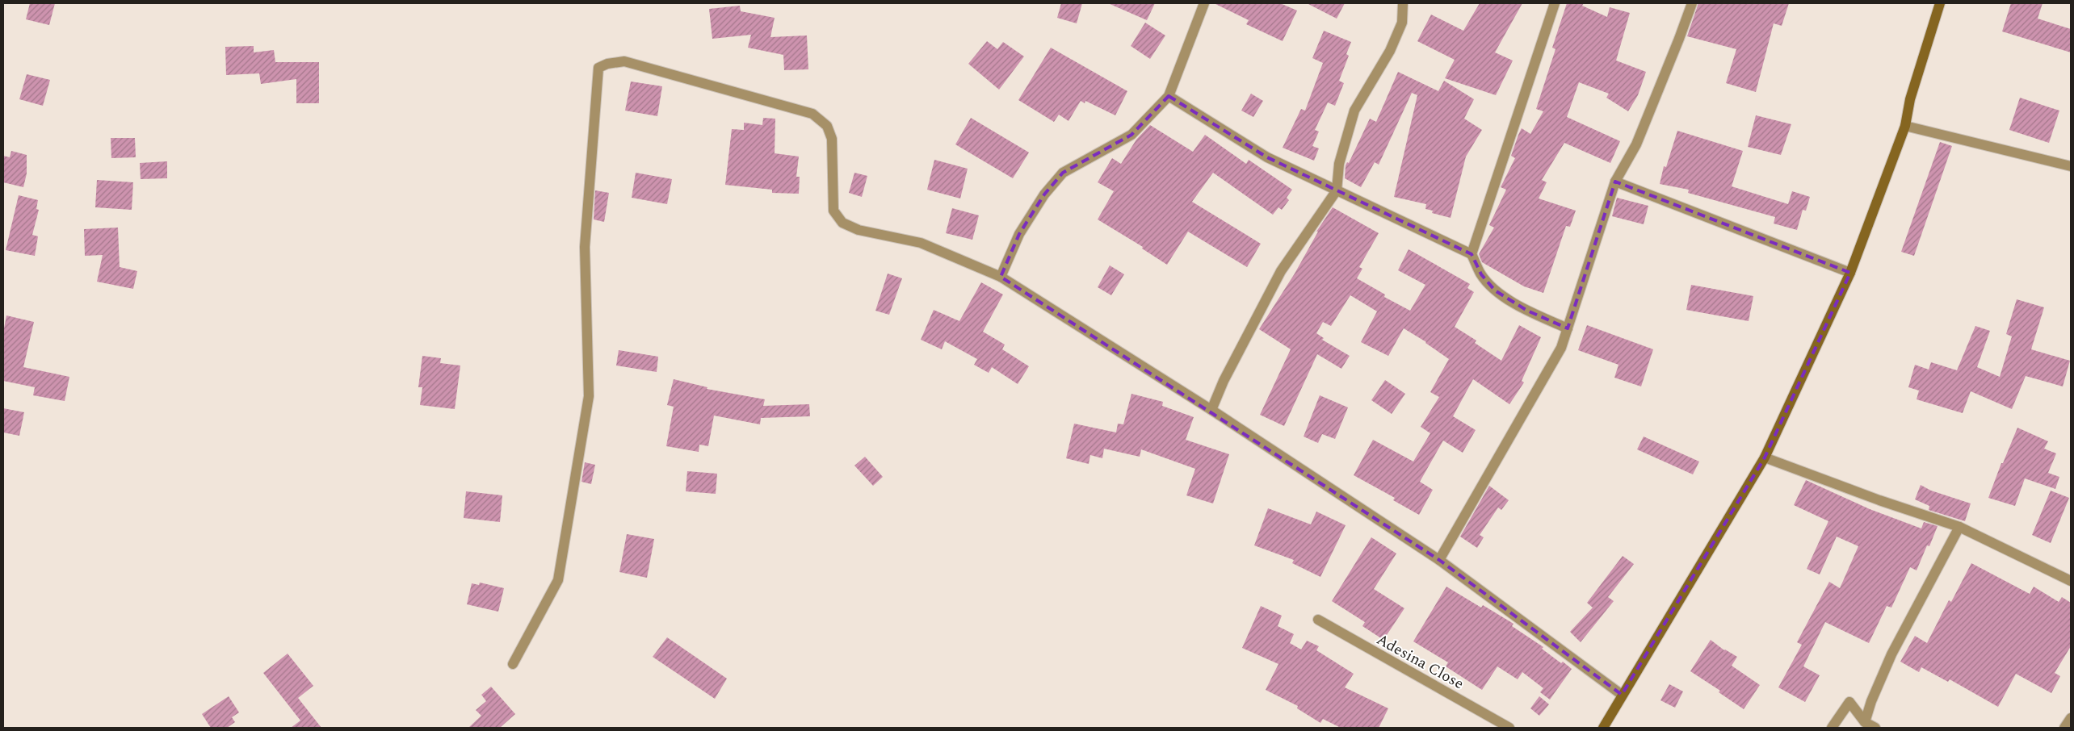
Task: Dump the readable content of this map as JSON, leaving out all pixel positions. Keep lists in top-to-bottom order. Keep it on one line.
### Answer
{"streets":{"street":["Adesina Close"]}}
